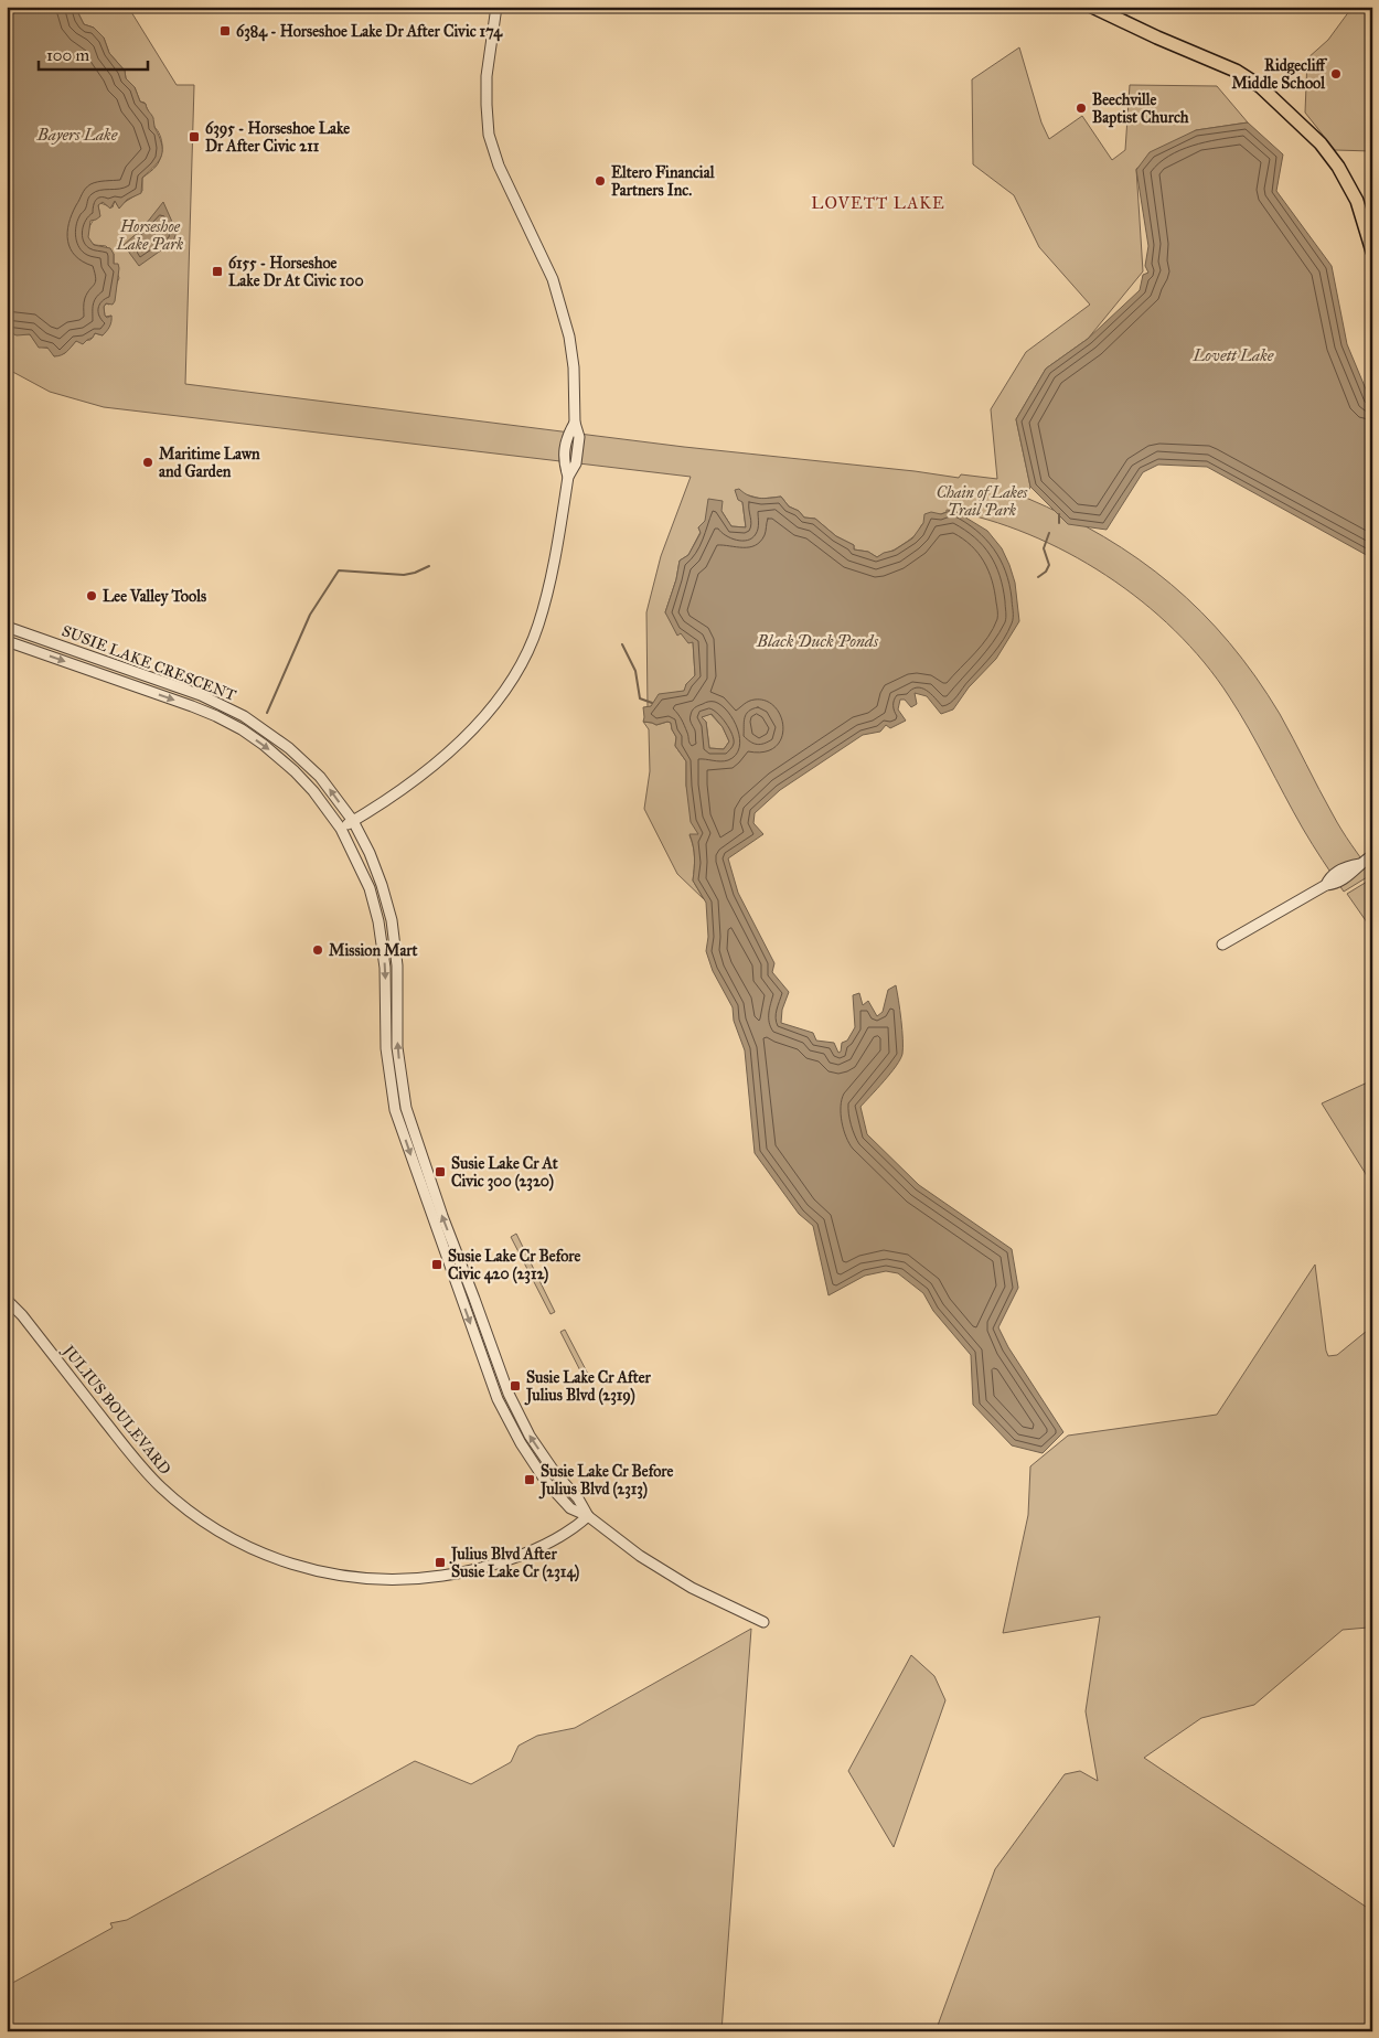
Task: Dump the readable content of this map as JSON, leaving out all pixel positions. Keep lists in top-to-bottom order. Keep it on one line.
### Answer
{"streets":{"street":["SUSIE LAKE CRESCENT","JULIUS BOULEVARD"]},"crossings":[["SUSIE LAKE CRESCENT","JULIUS BOULEVARD"]],"districts":["LOVETT LAKE"],"water":["Bayers Lake","Lovett Lake","Black Duck Ponds"],"parks":["Horseshoe Lake Park","Chain of Lakes Trail Park"],"places":{"transit":["6384 - Horseshoe Lake Dr After Civic 174","6395 - Horseshoe Lake Dr After Civic 211","6155 - Horseshoe Lake Dr At Civic 100","Susie Lake Cr At Civic 300 (2320)","Susie Lake Cr Before Civic 420 (2312)","Susie Lake Cr After Julius Blvd (2319)","Susie Lake Cr Before Julius Blvd (2313)","Julius Blvd After Susie Lake Cr (2314)"],"other":["Ridgecliff Middle School","Beechville Baptist Church","Eltero Financial Partners Inc.","Maritime Lawn and Garden","Lee Valley Tools","Mission Mart"]},"scale_bar":"100 m"}
